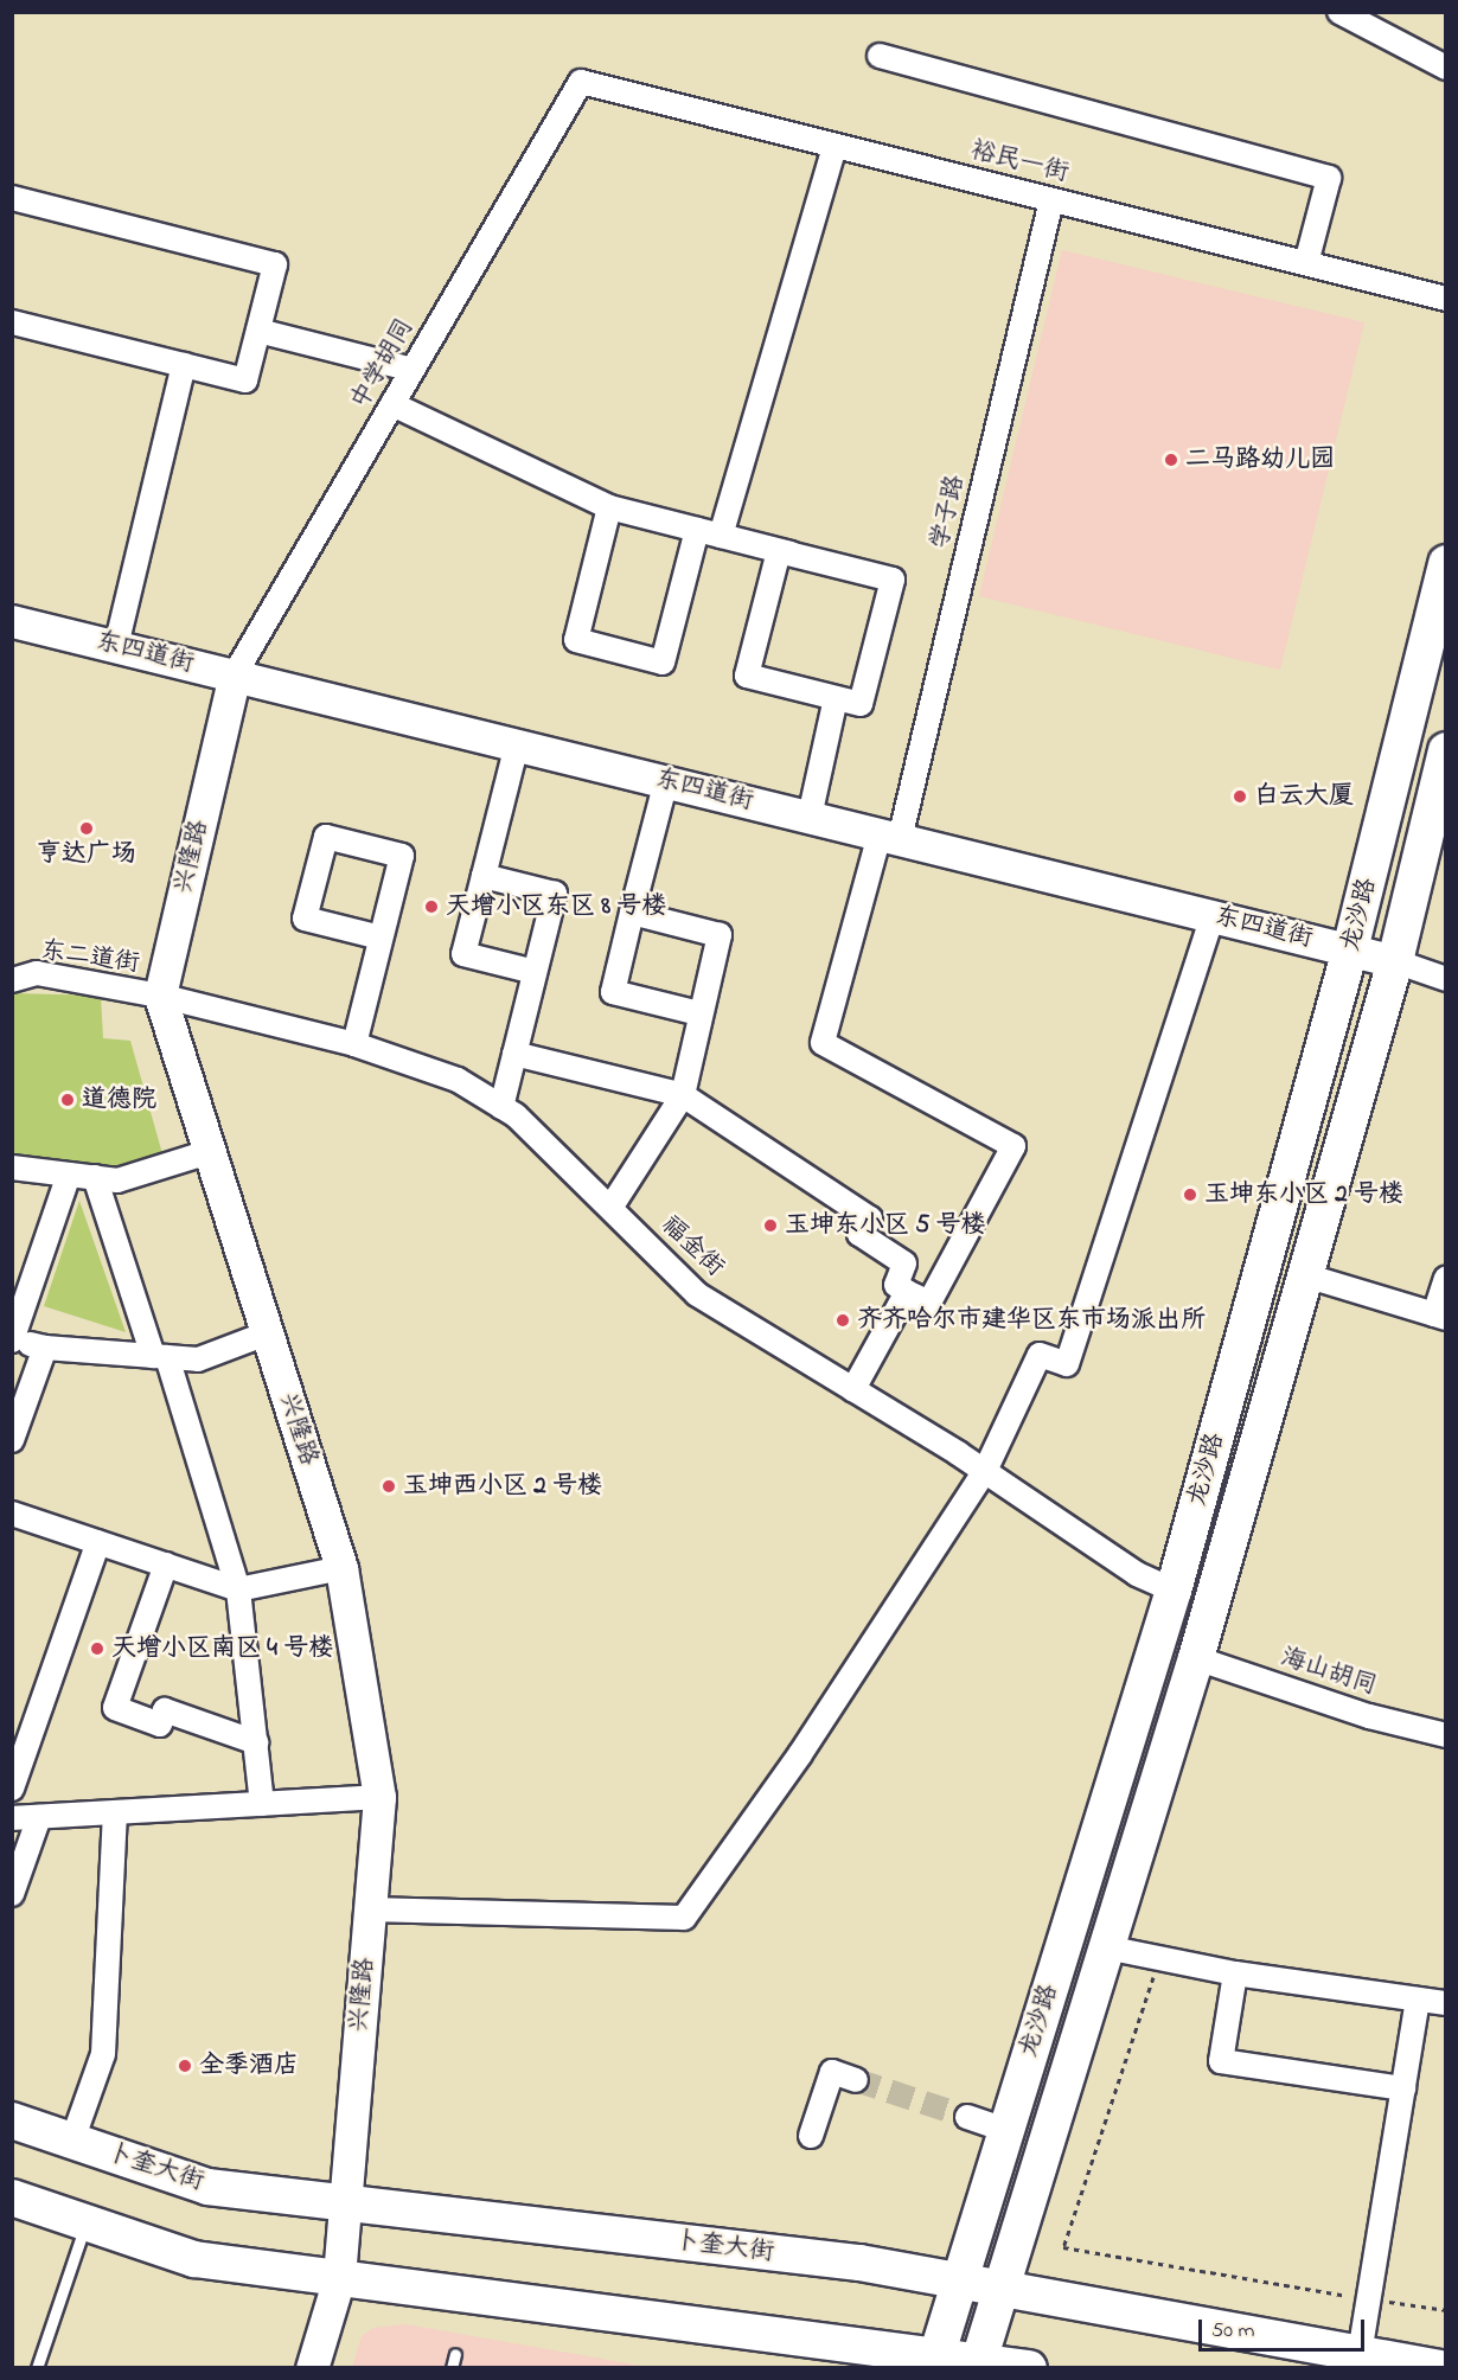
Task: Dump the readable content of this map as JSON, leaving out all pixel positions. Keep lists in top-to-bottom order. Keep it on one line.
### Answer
{"streets":{"main road":["龙沙路","卜奎大街"],"street":["裕民一街","中学胡同","学子路","东四道街","兴隆路","东二道街","福金街","海山胡同"]},"crossings":[["裕民一街","中学胡同"],["裕民一街","学子路"],["中学胡同","东四道街"],["中学胡同","兴隆路"],["学子路","东四道街"],["东四道街","兴隆路"],["东四道街","龙沙路"],["兴隆路","东二道街"],["兴隆路","福金街"],["兴隆路","卜奎大街"],["龙沙路","福金街"],["龙沙路","海山胡同"],["龙沙路","卜奎大街"],["东二道街","福金街"]],"places":["二马路幼儿园","白云大厦","亨达广场","天增小区东区 8 号楼","道德院","玉坤东小区 2 号楼","玉坤东小区 5 号楼","齐齐哈尔市建华区东市场派出所","玉坤西小区 2 号楼","天增小区南区 4 号楼","全季酒店"],"scale_bar":"50 m"}
